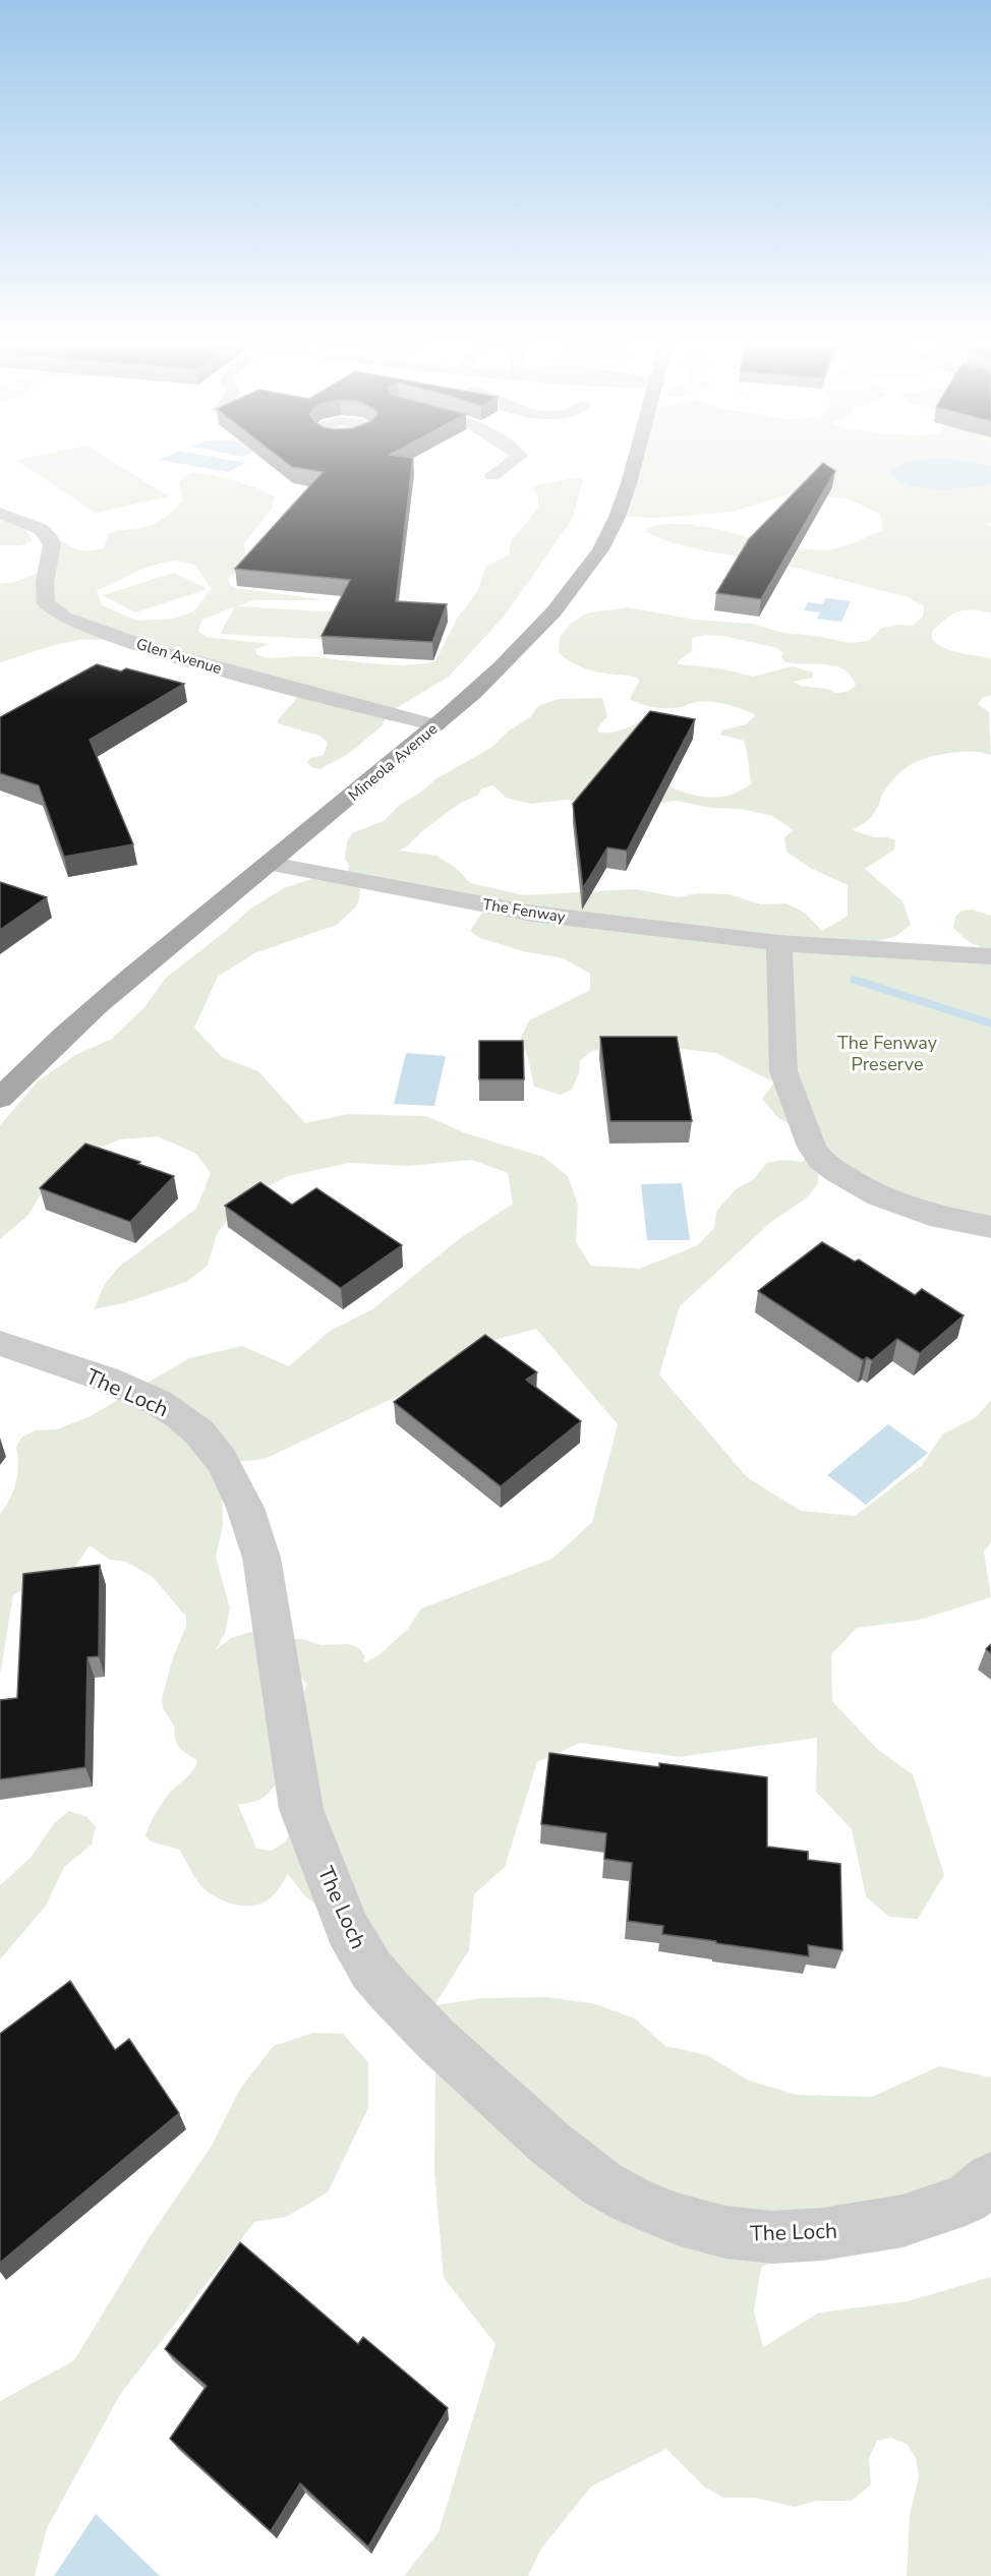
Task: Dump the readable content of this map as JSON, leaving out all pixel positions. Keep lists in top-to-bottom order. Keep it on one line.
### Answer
{"streets":{"main road":["Mineola Avenue"],"street":["Glen Avenue","The Fenway","The Loch"]},"crossings":[["Glen Avenue","Mineola Avenue"],["Mineola Avenue","The Fenway"]],"parks":["The Fenway Preserve"]}
